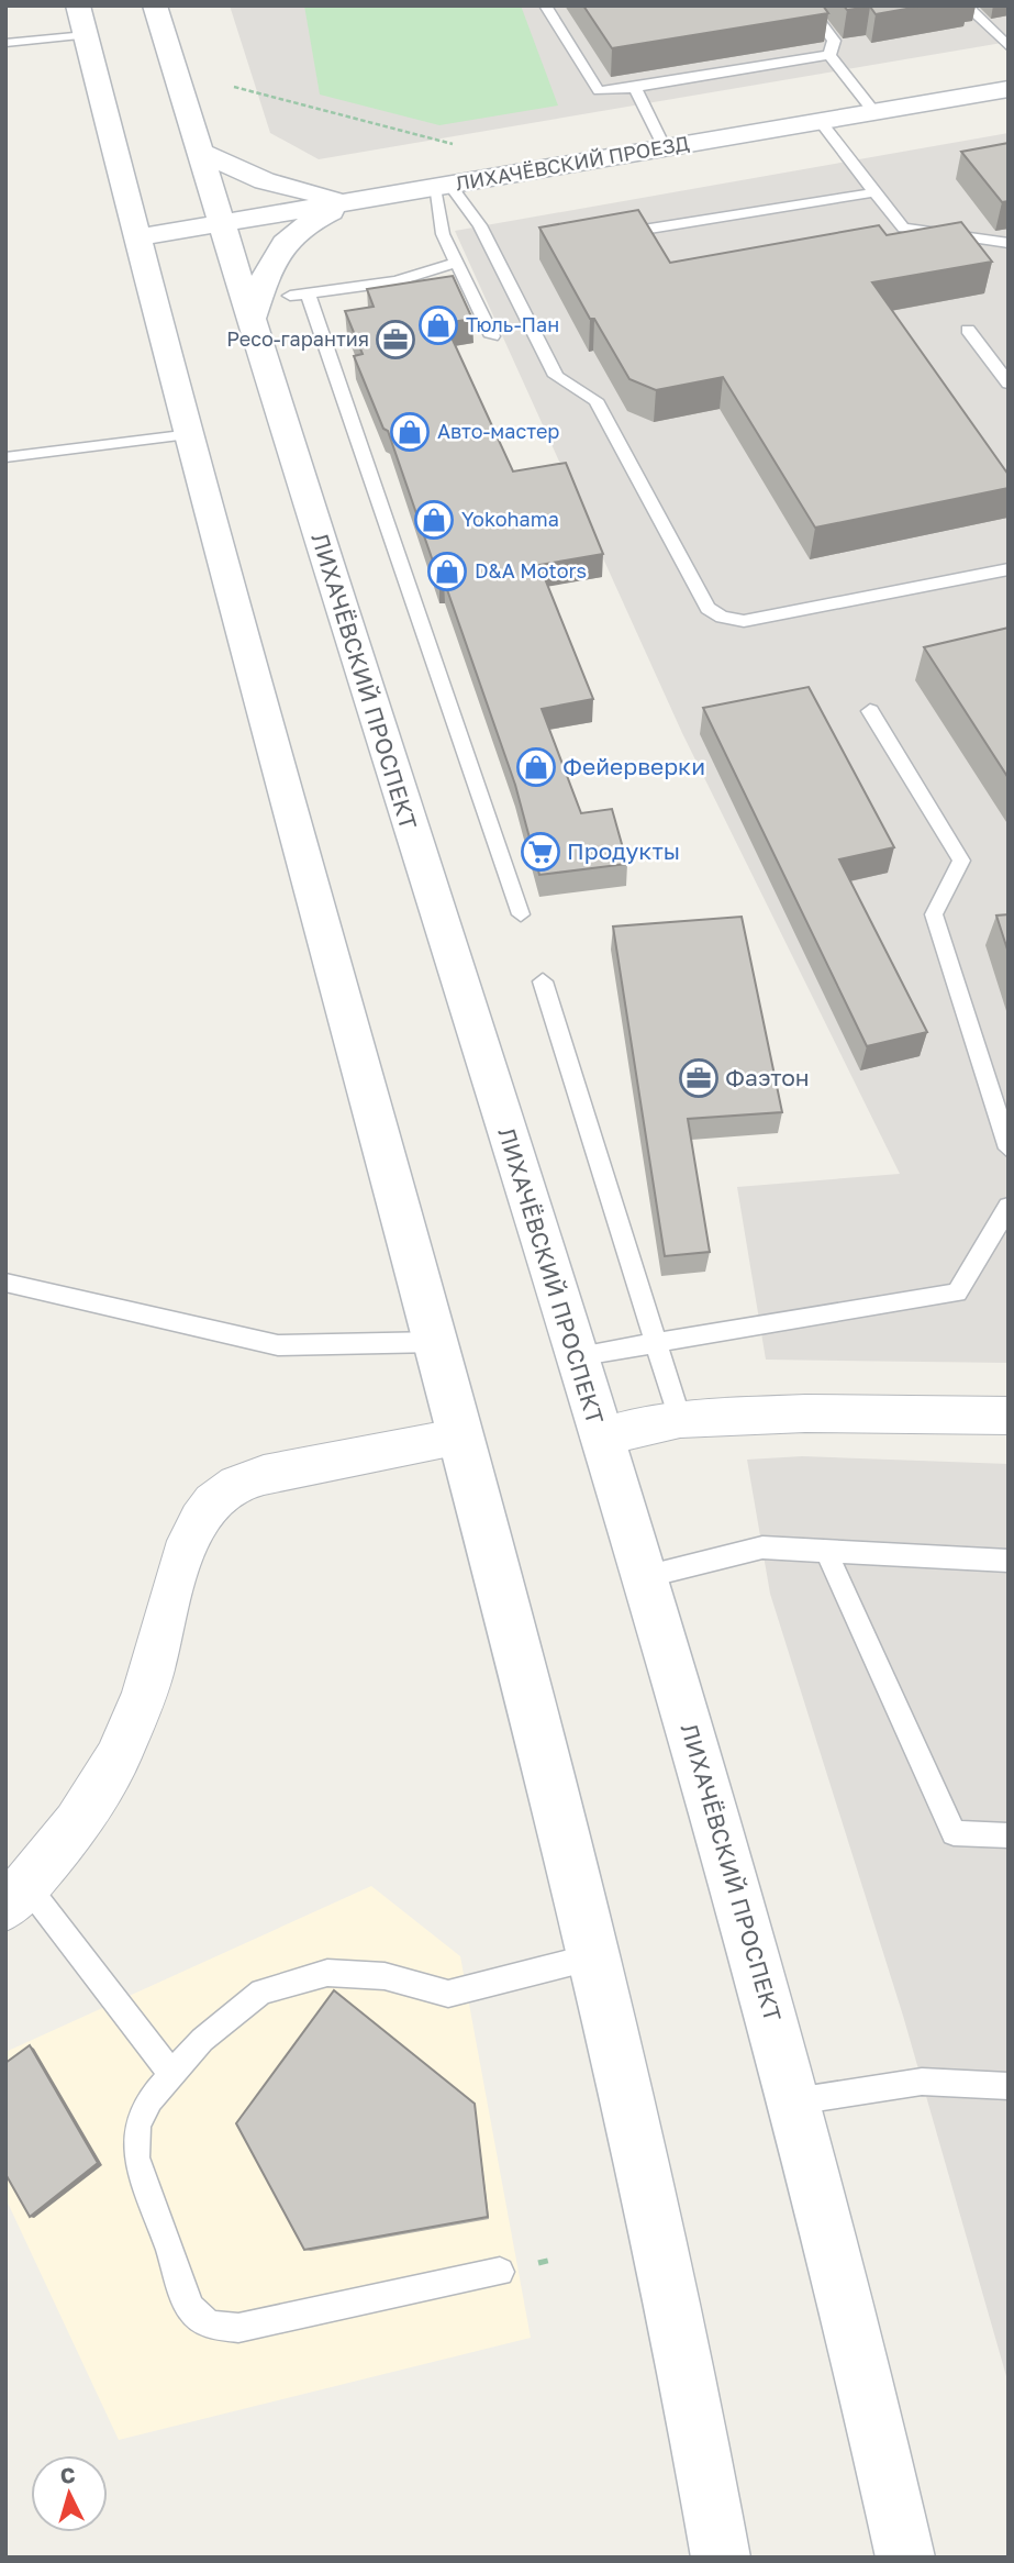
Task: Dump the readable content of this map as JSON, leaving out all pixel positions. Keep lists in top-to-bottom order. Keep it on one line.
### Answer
{"streets":{"main road":["ЛИХАЧЁВСКИЙ ПРОЕЗД","ЛИХАЧЁВСКИЙ ПРОСПЕКТ"]},"crossings":[["ЛИХАЧЁВСКИЙ ПРОЕЗД","ЛИХАЧЁВСКИЙ ПРОСПЕКТ"]],"places":{"shop":["Тюль-Пан","Авто-мастер","Yokohama","D&A Motors","Фейерверки"],"office":["Ресо-гарантия","Фаэтон"],"supermarket":["Продукты"]},"north":"top"}
